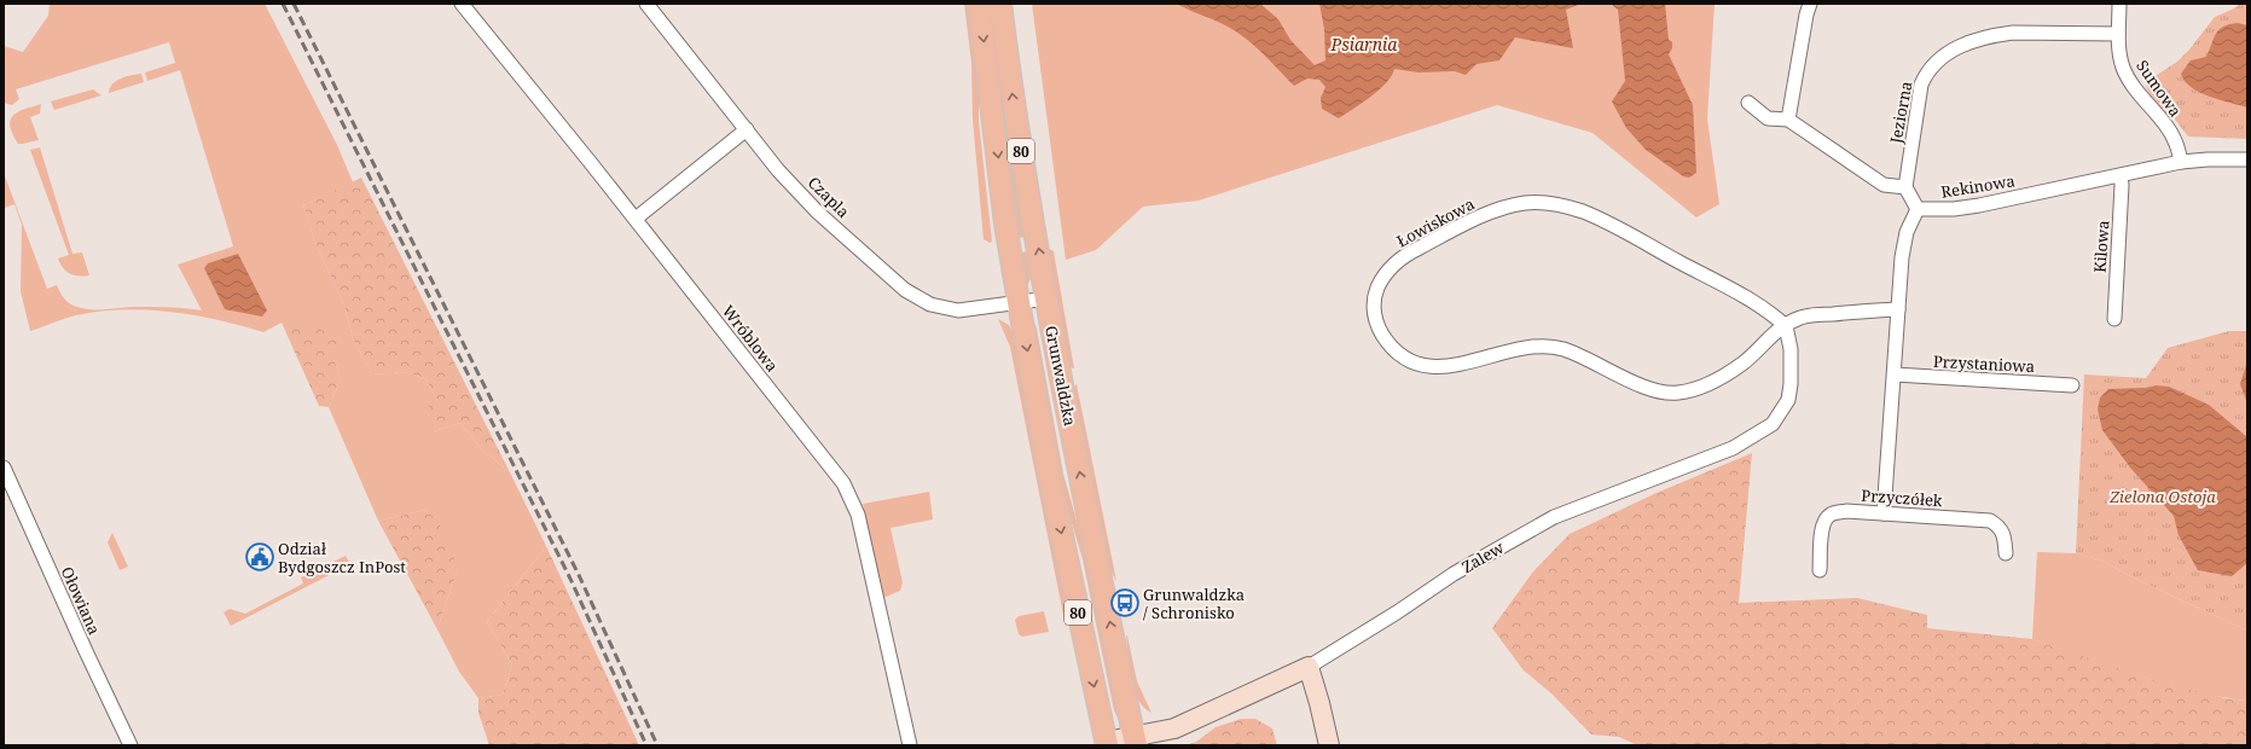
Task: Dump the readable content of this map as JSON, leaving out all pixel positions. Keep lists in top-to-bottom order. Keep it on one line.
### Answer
{"streets":{"main road":["80","Grunwaldzka"],"street":["Sumowa","Jeziorna","Rekinowa","Czapla","Łowiskowa","Kilowa","Wróblowa","Przystaniowa","Przyczółek","Zalew","Ołowiana"]},"crossings":[["Sumowa","Jeziorna"],["Sumowa","Rekinowa"],["Rekinowa","Kilowa"],["Czapla","Grunwaldzka"],["Łowiskowa","Zalew"],["Grunwaldzka","Zalew"]],"water":["Psiarnia"],"parks":["Zielona Ostoja"],"places":{"public building":["Odział Bydgoszcz InPost"],"bus stop":["Grunwaldzka / Schronisko"]}}
